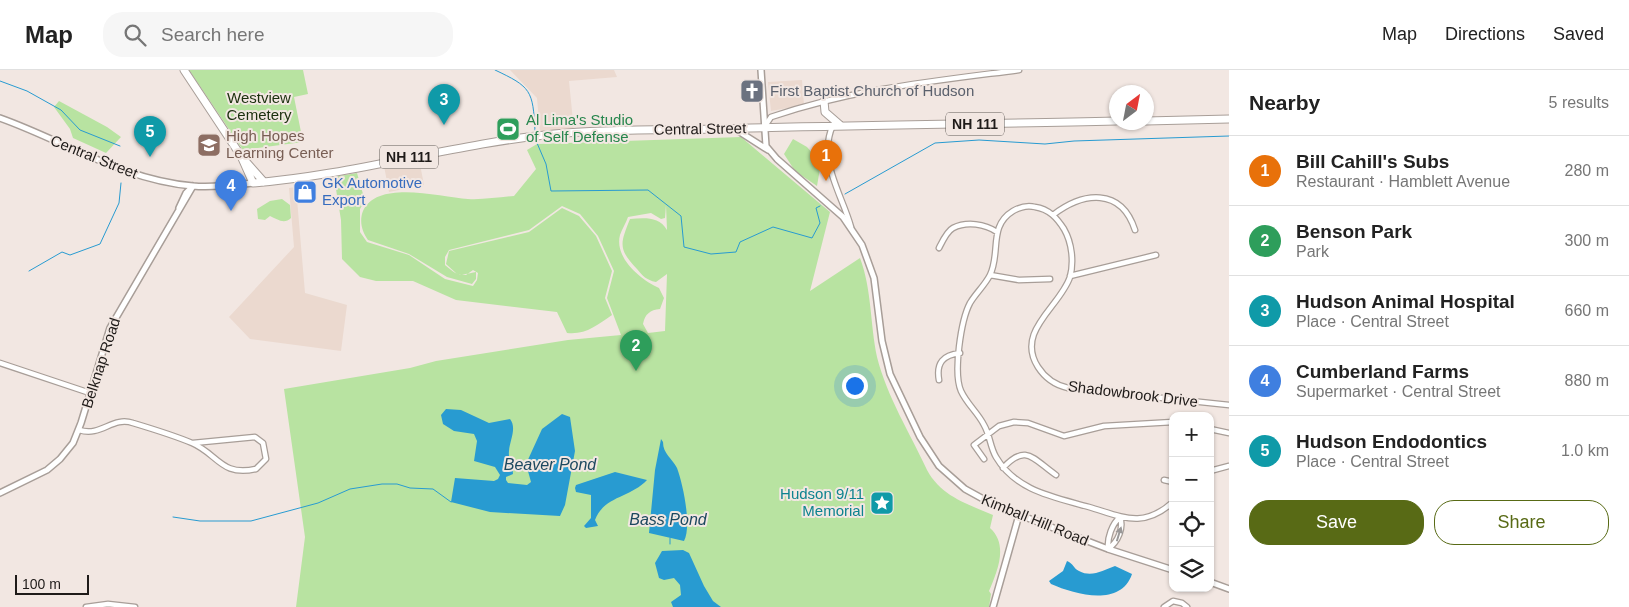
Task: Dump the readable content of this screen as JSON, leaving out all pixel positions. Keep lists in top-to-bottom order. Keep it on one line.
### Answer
{"streets":{"main road":["NH 111","Central Street"],"street":["Belknap Road","Shadowbrook Drive","Kimball Hill Road"]},"crossings":[["Central Street","Belknap Road"],["Central Street","Kimball Hill Road"]],"water":["Beaver Pond","Bass Pond"],"parks":["Westview Cemetery"],"places":{"church":["First Baptist Church of Hudson"],"sports":["Al Lima's Studio of Self Defense"],"school or university":["High Hopes Learning Center"],"shop":["GK Automotive Export"],"place":["Hudson 9/11 Memorial"]},"scale_bar":"100 m","north":"top right","page":{"header":"Map","search":"Search here","nav":["Map","Directions","Saved"],"heading":["Nearby","5 results"],"pins":["3","5","1","4","2"],"list":[{"mark":"1","name":"Bill Cahill's Subs","note":"Restaurant · Hamblett Avenue","value":"280 m"},{"mark":"2","name":"Benson Park","note":"Park","value":"300 m"},{"mark":"3","name":"Hudson Animal Hospital","note":"Place · Central Street","value":"660 m"},{"mark":"4","name":"Cumberland Farms","note":"Supermarket · Central Street","value":"880 m"},{"mark":"5","name":"Hudson Endodontics","note":"Place · Central Street","value":"1.0 km"}],"map_buttons":["+","−"],"buttons":["Save","Share"],"scale":"100 m"}}
